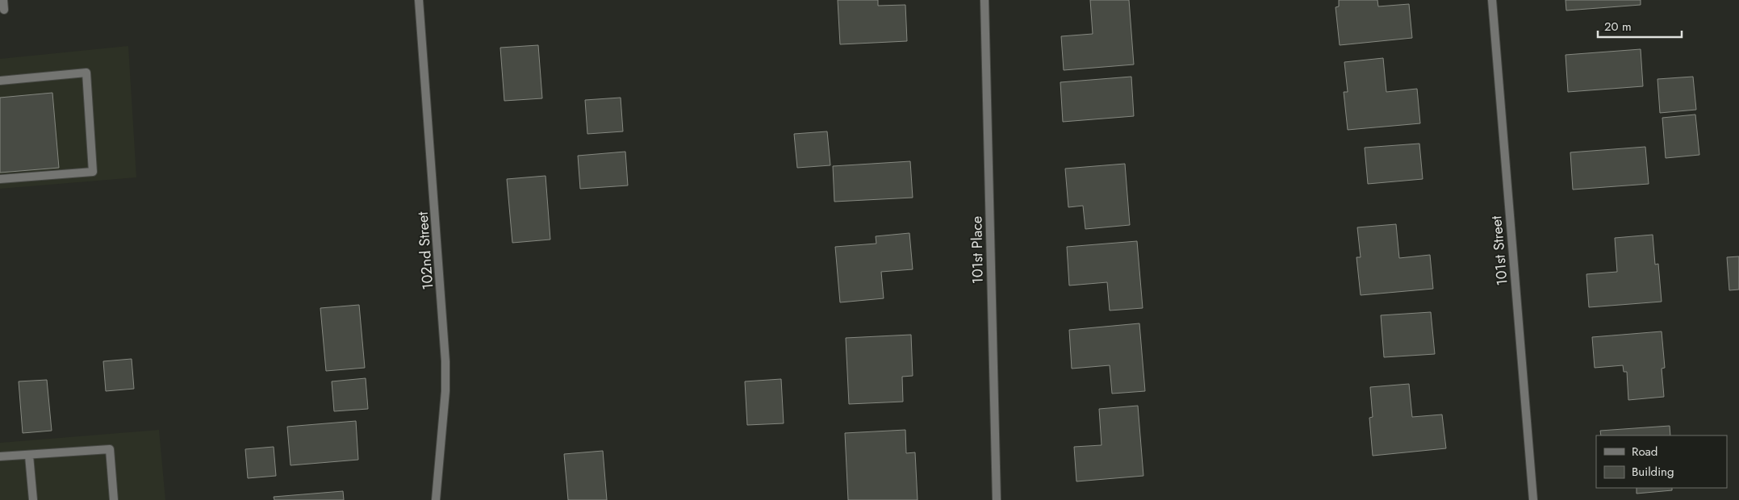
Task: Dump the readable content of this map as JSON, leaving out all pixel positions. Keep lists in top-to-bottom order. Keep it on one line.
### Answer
{"streets":{"street":["101st Place","102nd Street","101st Street"]},"legend":["Road","Building"],"scale_bar":"20 m"}
